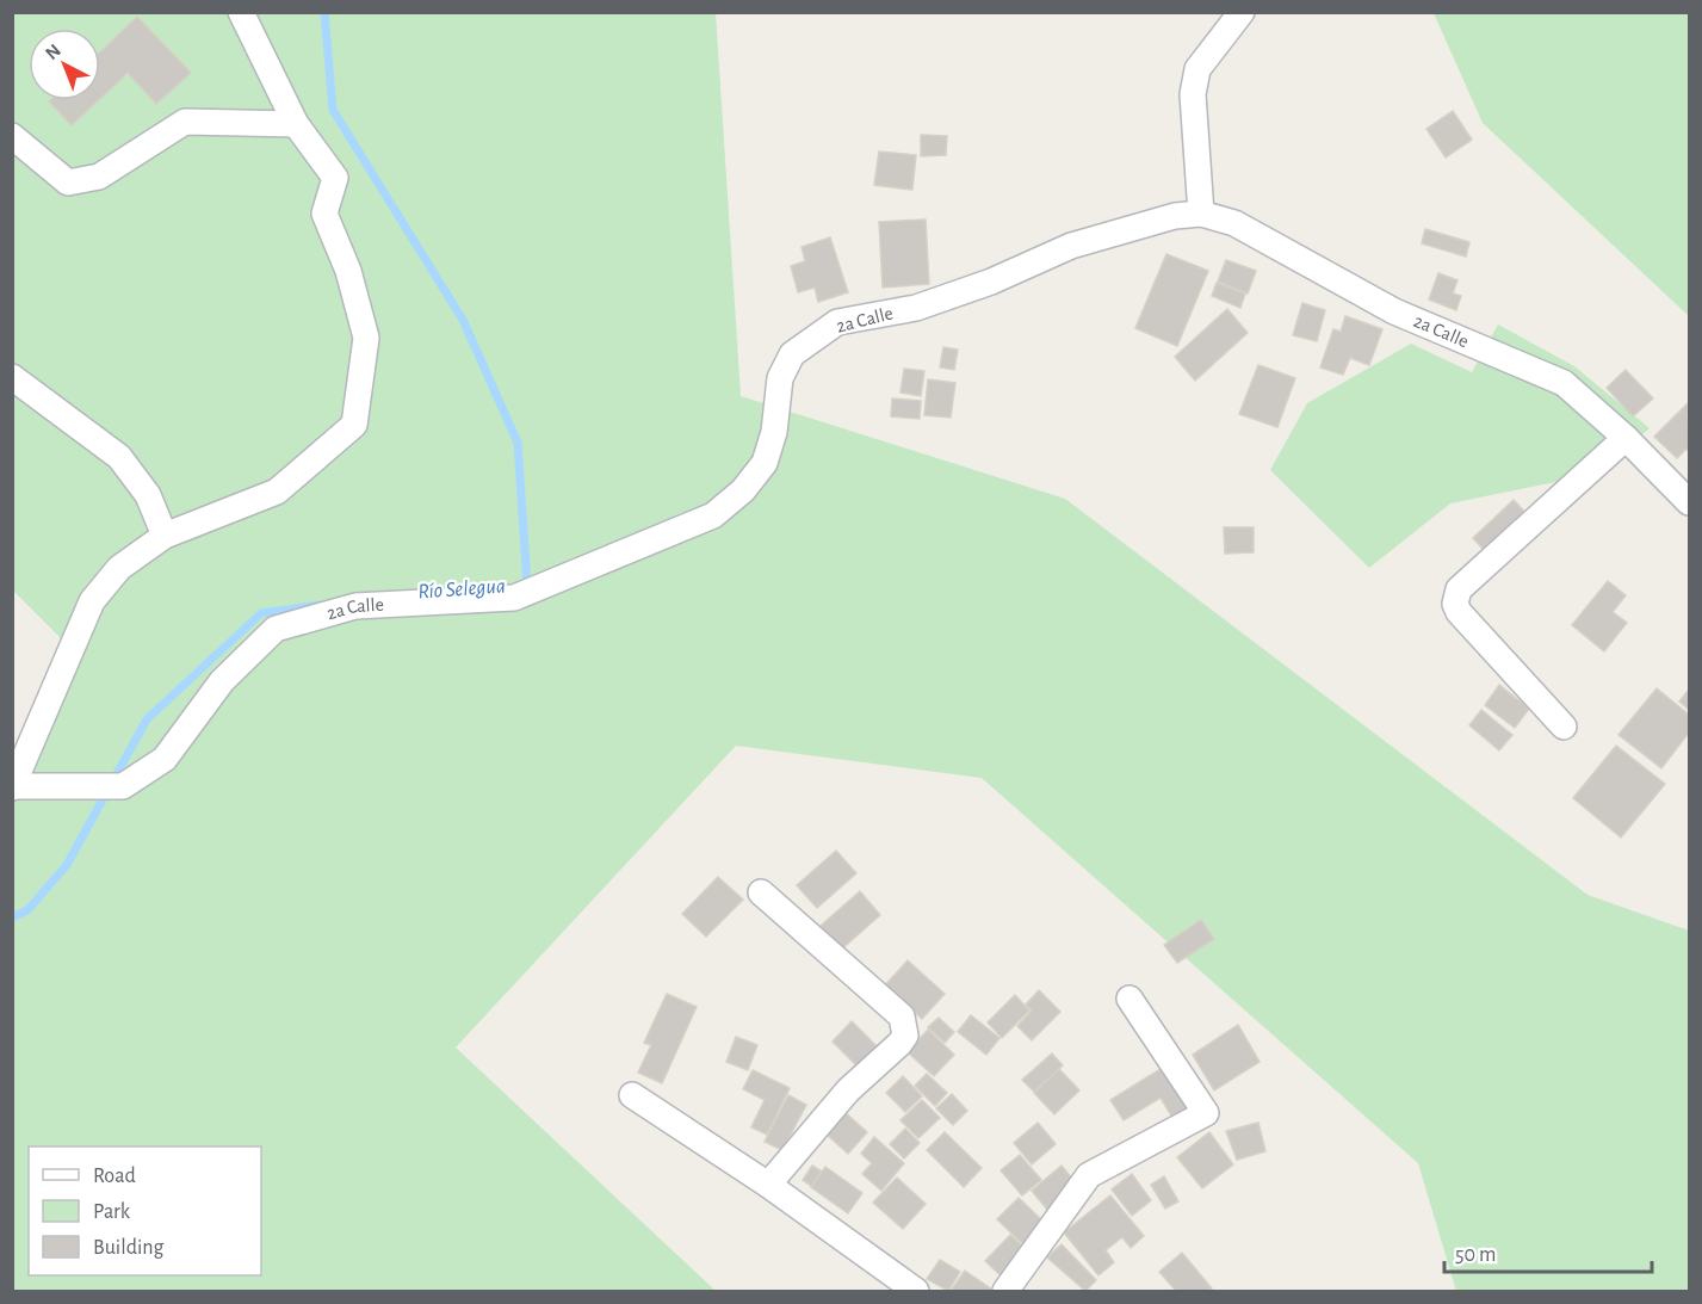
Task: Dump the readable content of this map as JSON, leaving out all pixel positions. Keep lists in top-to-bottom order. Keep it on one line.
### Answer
{"streets":{"street":["2a Calle"]},"water":["Río Selegua"],"legend":["Road","Park","Building"],"scale_bar":"50 m","north":"top left"}
